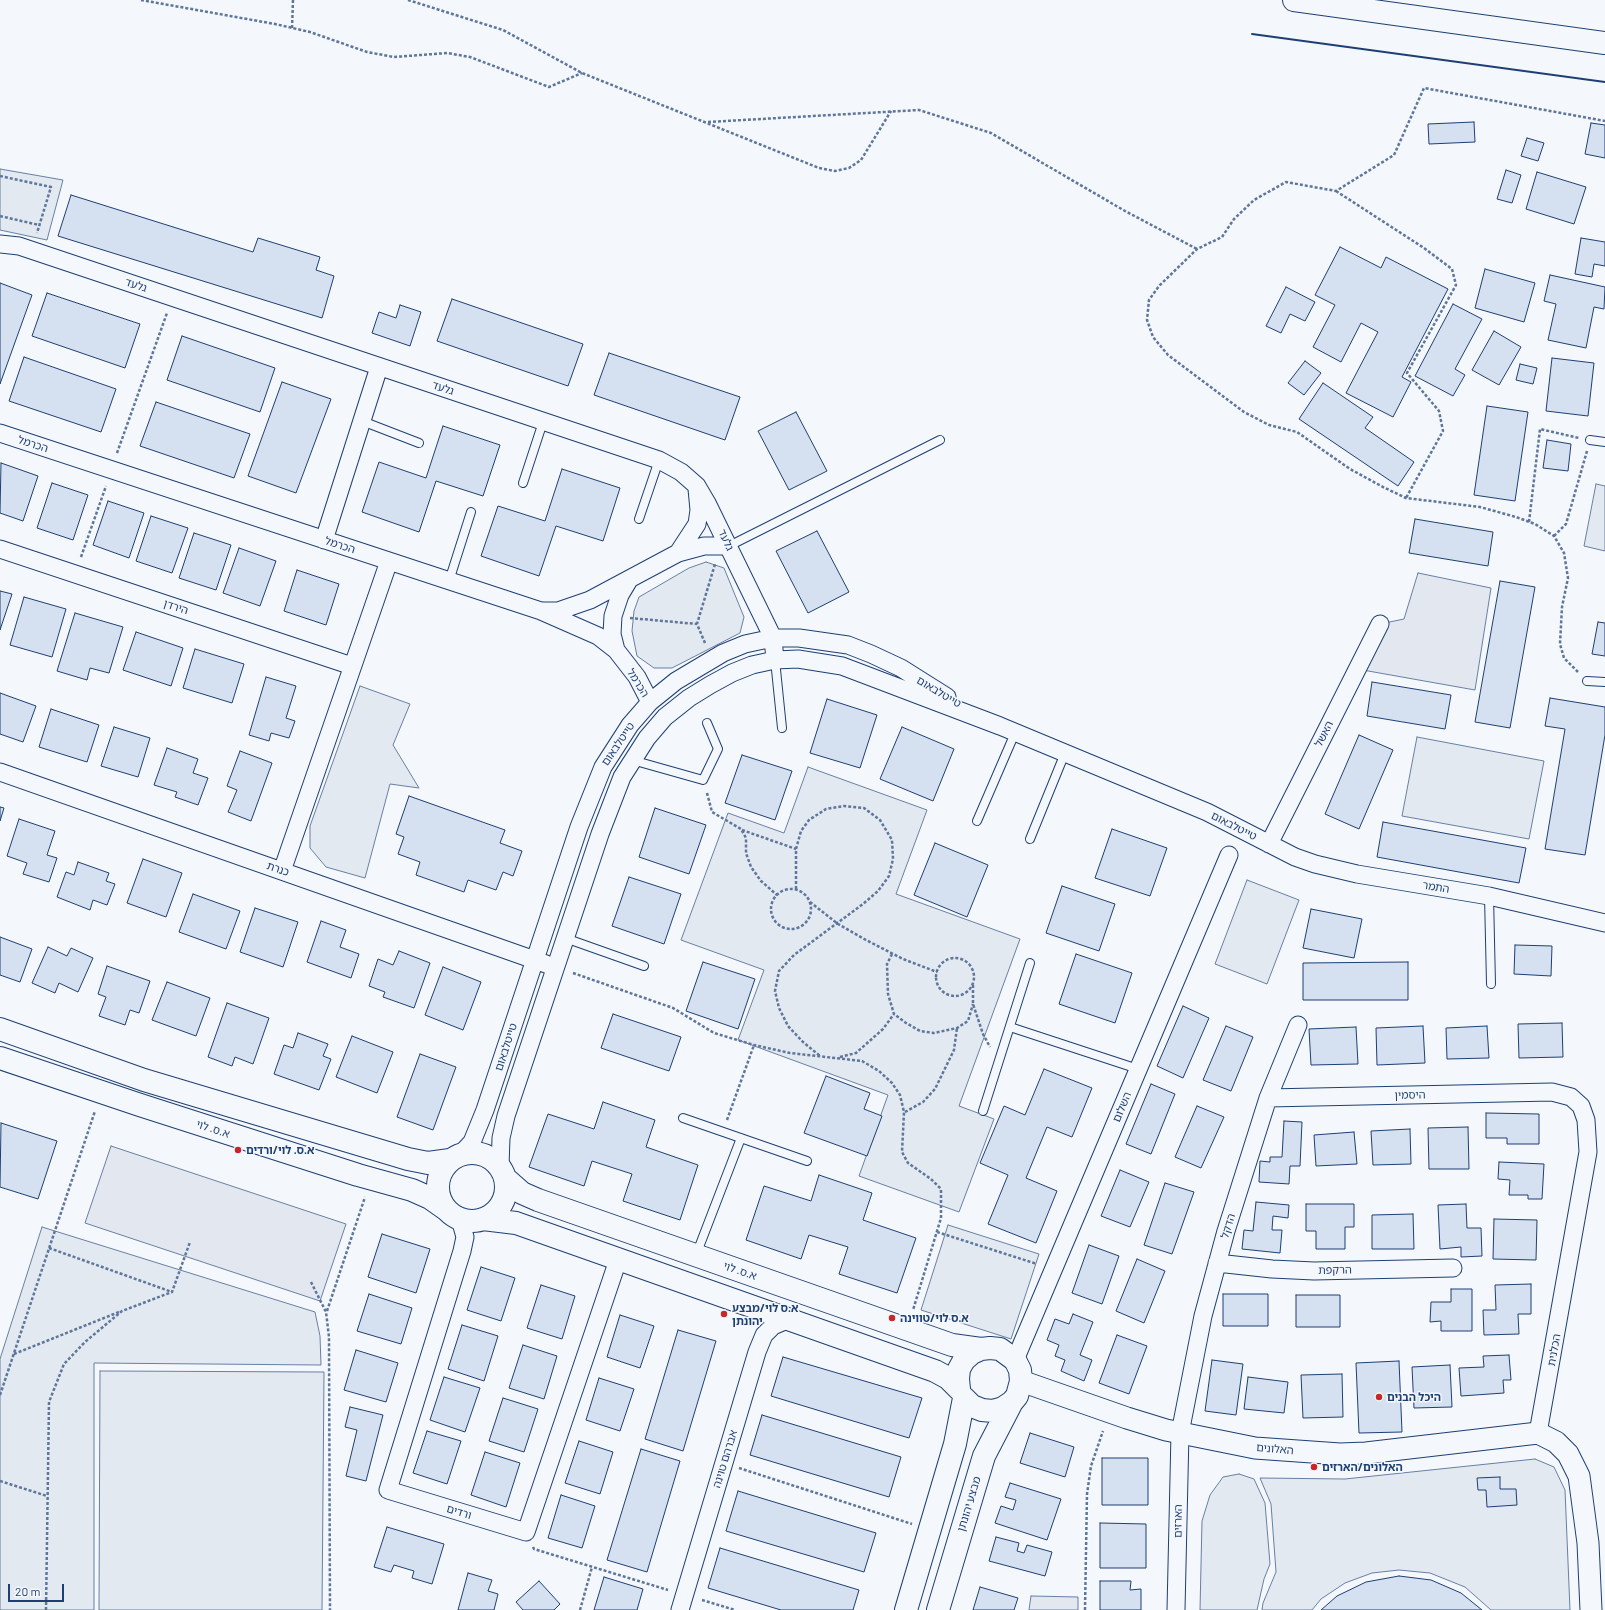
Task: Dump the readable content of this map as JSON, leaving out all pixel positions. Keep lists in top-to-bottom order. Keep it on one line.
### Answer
{"streets":{"main road":["א.ס. לוי","מבצע יהונתן"],"street":["גלעד","הכרמל","הירדן","טייטלבאום","האשל","כנרת","התמר","היסמין","השלום","הדקל","הרקפת","הכלנית","האלונים","אברהם טוינה","ורדים","הארזים"]},"crossings":[["גלעד","טייטלבאום"],["הכרמל","טייטלבאום"],["טייטלבאום","האשל"],["טייטלבאום","כנרת"],["טייטלבאום","התמר"],["טייטלבאום","א.ס. לוי"],["טייטלבאום","ורדים"],["האשל","התמר"],["היסמין","הדקל"],["היסמין","הכלנית"],["השלום","א.ס. לוי"],["השלום","האלונים"],["השלום","מבצע יהונתן"],["א.ס. לוי","האלונים"],["א.ס. לוי","מבצע יהונתן"],["א.ס. לוי","ורדים"],["הדקל","הרקפת"],["הדקל","האלונים"],["הדקל","הארזים"],["הכלנית","האלונים"],["האלונים","מבצע יהונתן"],["האלונים","הארזים"]],"places":["א.ס. לוי/ורדים","א.ס לוי/מבצע יהונתן","א.ס לוי/טווינה","היכל הבנים","האלונים/הארזים"],"scale_bar":"20 m"}
